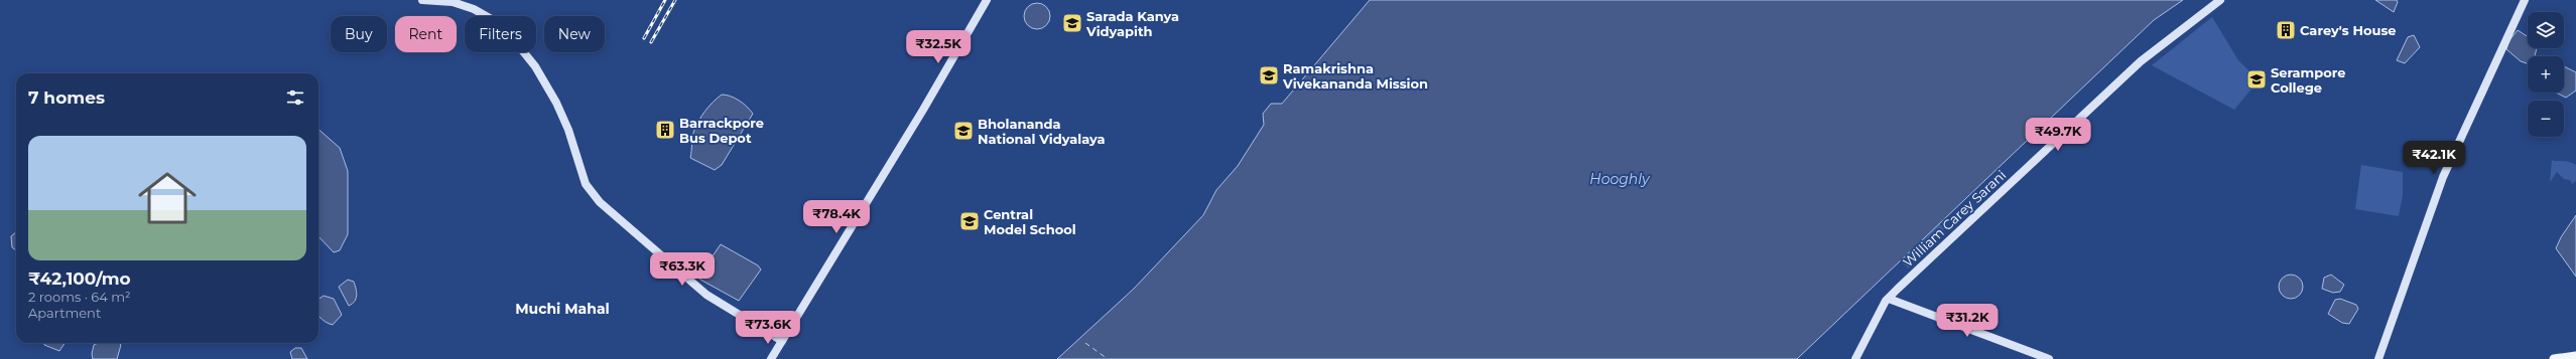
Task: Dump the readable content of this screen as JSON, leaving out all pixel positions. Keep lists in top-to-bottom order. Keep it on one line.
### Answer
{"streets":{"street":["William Carey Sarani"]},"districts":["Muchi Mahal"],"water":["Hooghly"],"places":{"school or university":["Sarada Kanya Vidyapith","Ramakrishna Vivekananda Mission","Serampore College","Bholananda National Vidyalaya","Central Model School"],"building":["Carey's House","Barrackpore Bus Depot"]},"page":{"map_buttons":["+","−"],"chip":["Buy","Rent","Filters","New"],"price":["₹32.5K","₹49.7K","₹42.1K","₹78.4K","₹63.3K","₹31.2K","₹73.6K"],"heading":"7 homes","list":[{"name":"₹42,100/mo","note":"2 rooms · 64 m² · Apartment"}]}}
